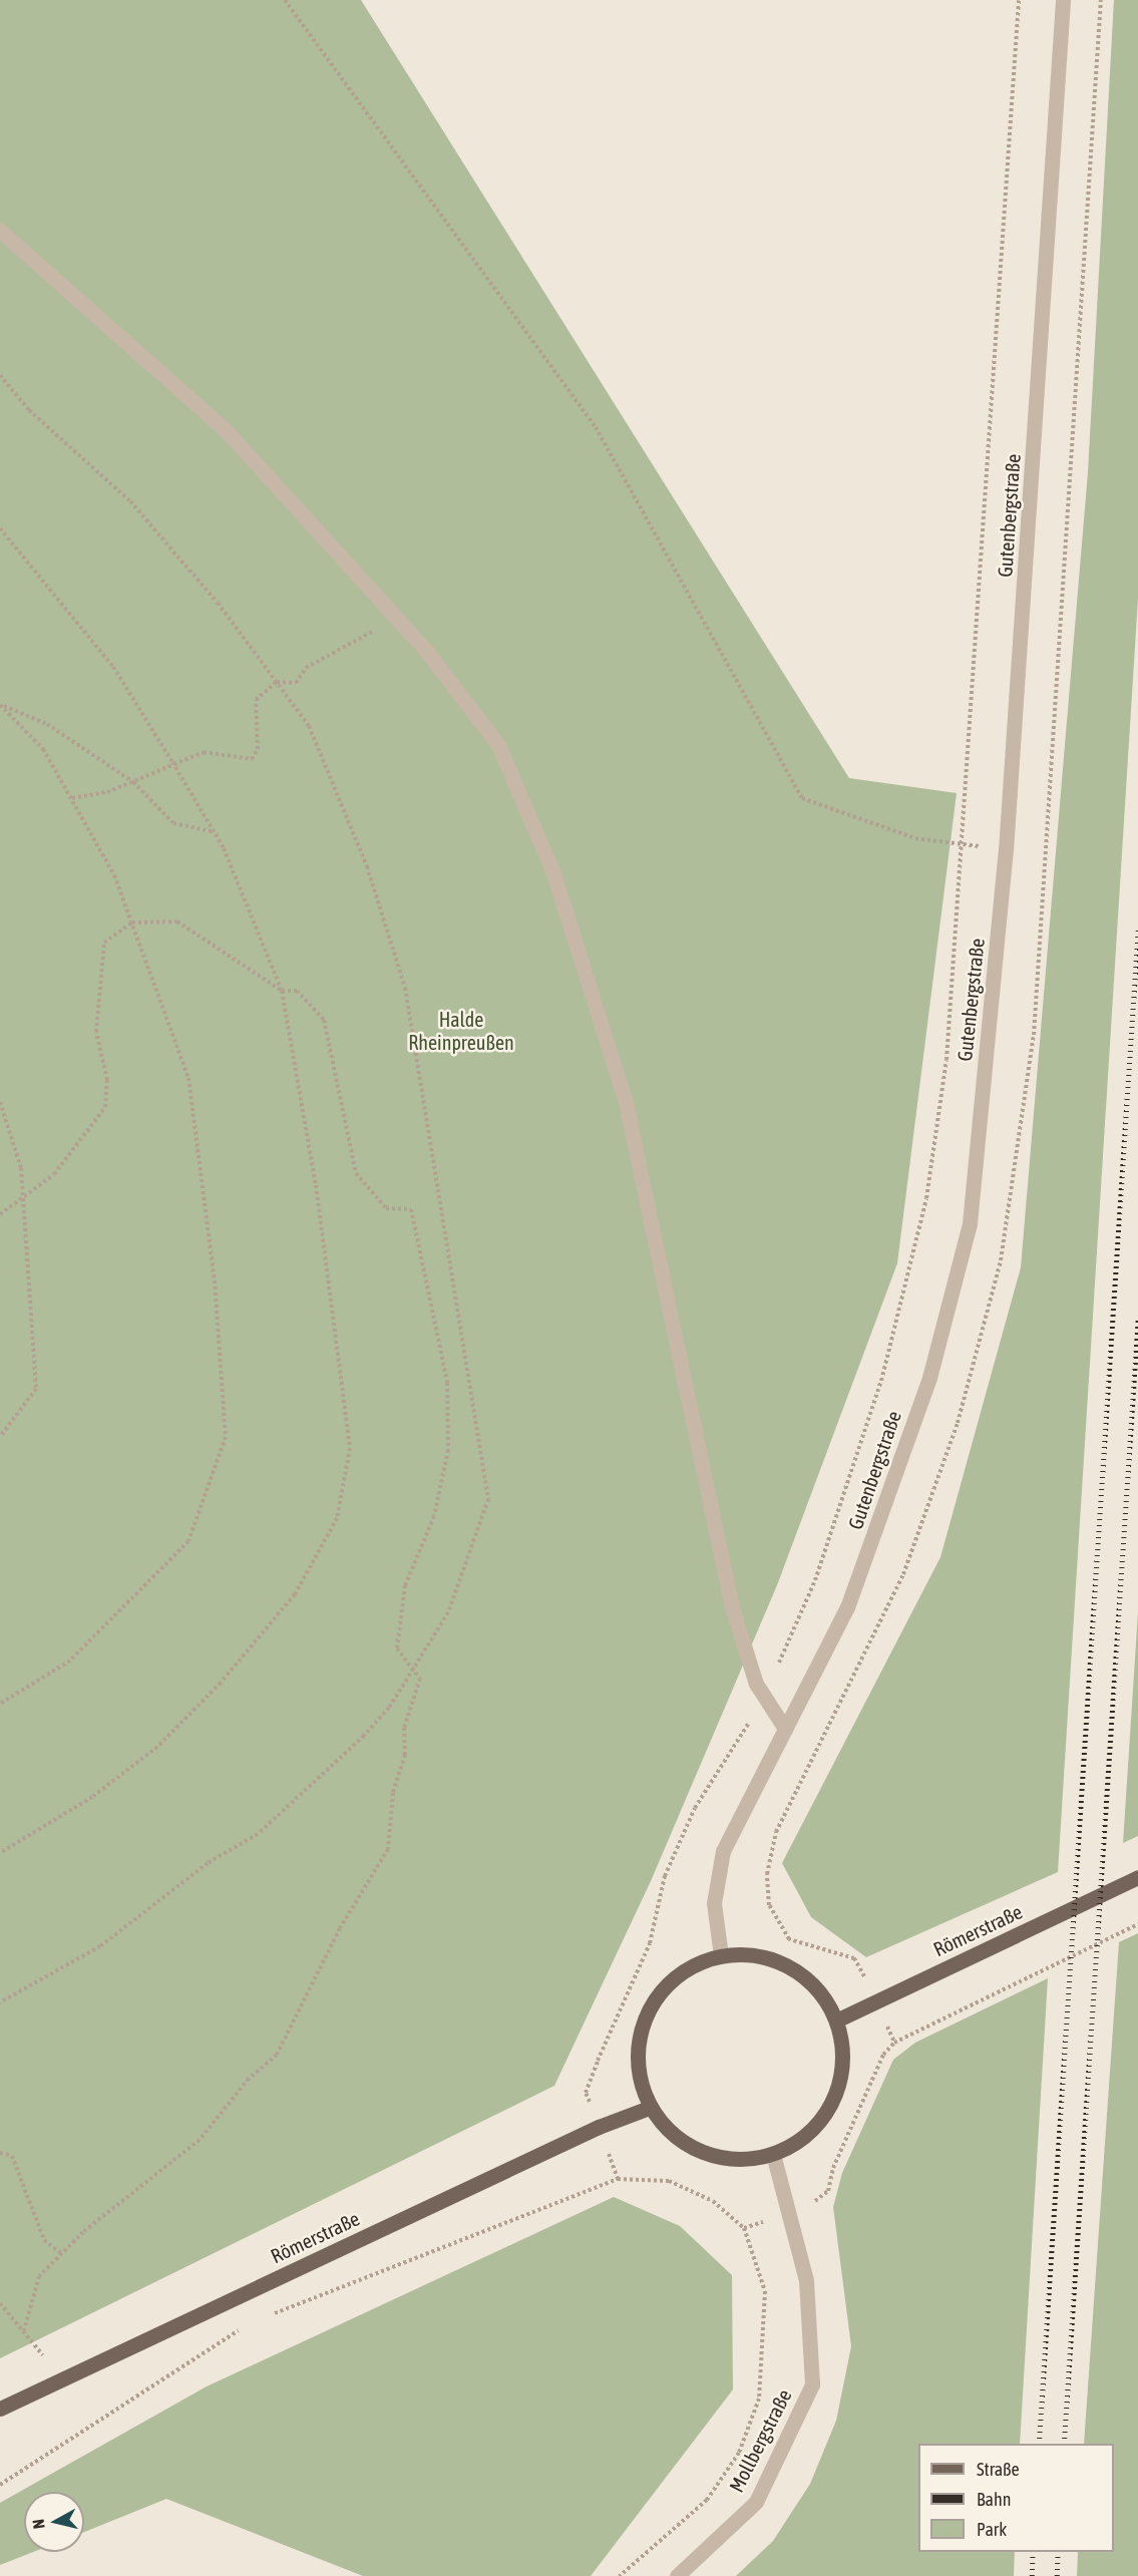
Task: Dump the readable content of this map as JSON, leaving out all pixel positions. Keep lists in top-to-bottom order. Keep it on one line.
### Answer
{"streets":{"main road":["Römerstraße"],"street":["Gutenbergstraße","Mollbergstraße"]},"crossings":[["Gutenbergstraße","Römerstraße"],["Gutenbergstraße","Mollbergstraße"],["Römerstraße","Mollbergstraße"]],"parks":["Halde Rheinpreußen"],"legend":["Straße","Bahn","Park"],"north":"left"}
